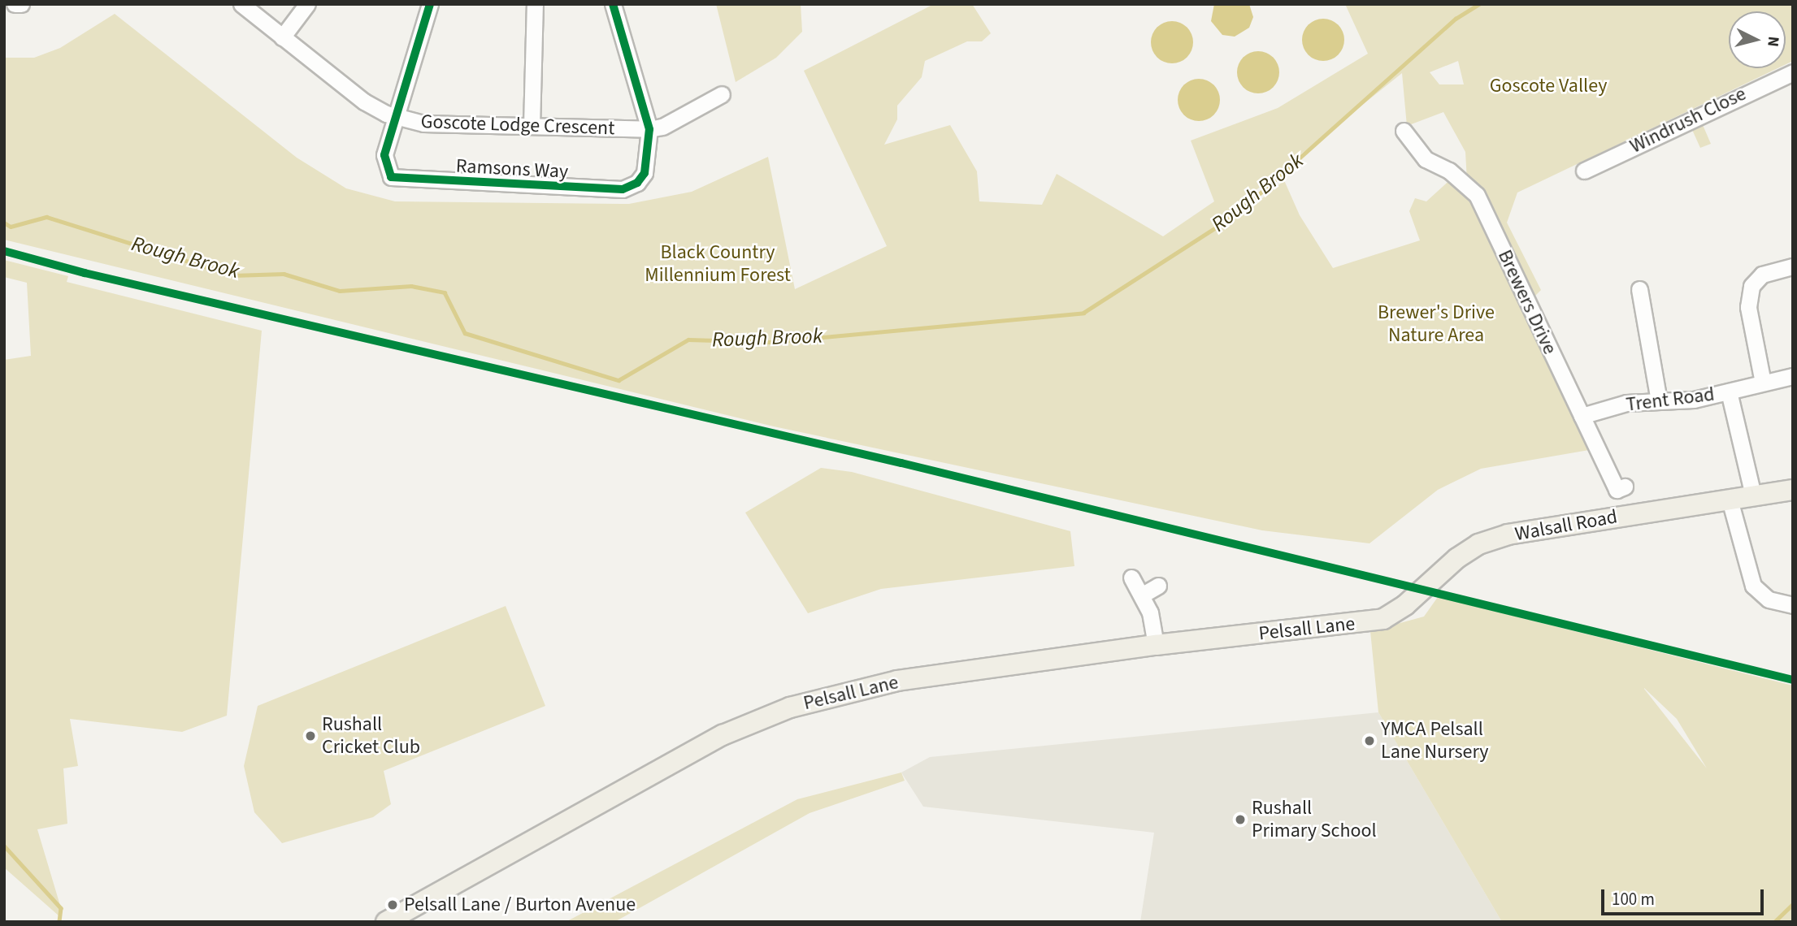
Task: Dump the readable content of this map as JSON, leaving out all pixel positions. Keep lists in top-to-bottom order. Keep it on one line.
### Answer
{"streets":{"main road":["Walsall Road","Pelsall Lane"],"street":["Windrush Close","Goscote Lodge Crescent","Ramsons Way","Brewers Drive","Trent Road"]},"crossings":[["Goscote Lodge Crescent","Ramsons Way"],["Brewers Drive","Trent Road"],["Walsall Road","Pelsall Lane"]],"water":["Rough Brook"],"parks":["Goscote Valley","Black Country Millennium Forest","Brewer's Drive Nature Area"],"places":["Rushall Cricket Club","YMCA Pelsall Lane Nursery","Rushall Primary School","Pelsall Lane / Burton Avenue"],"scale_bar":"100 m","north":"right"}
